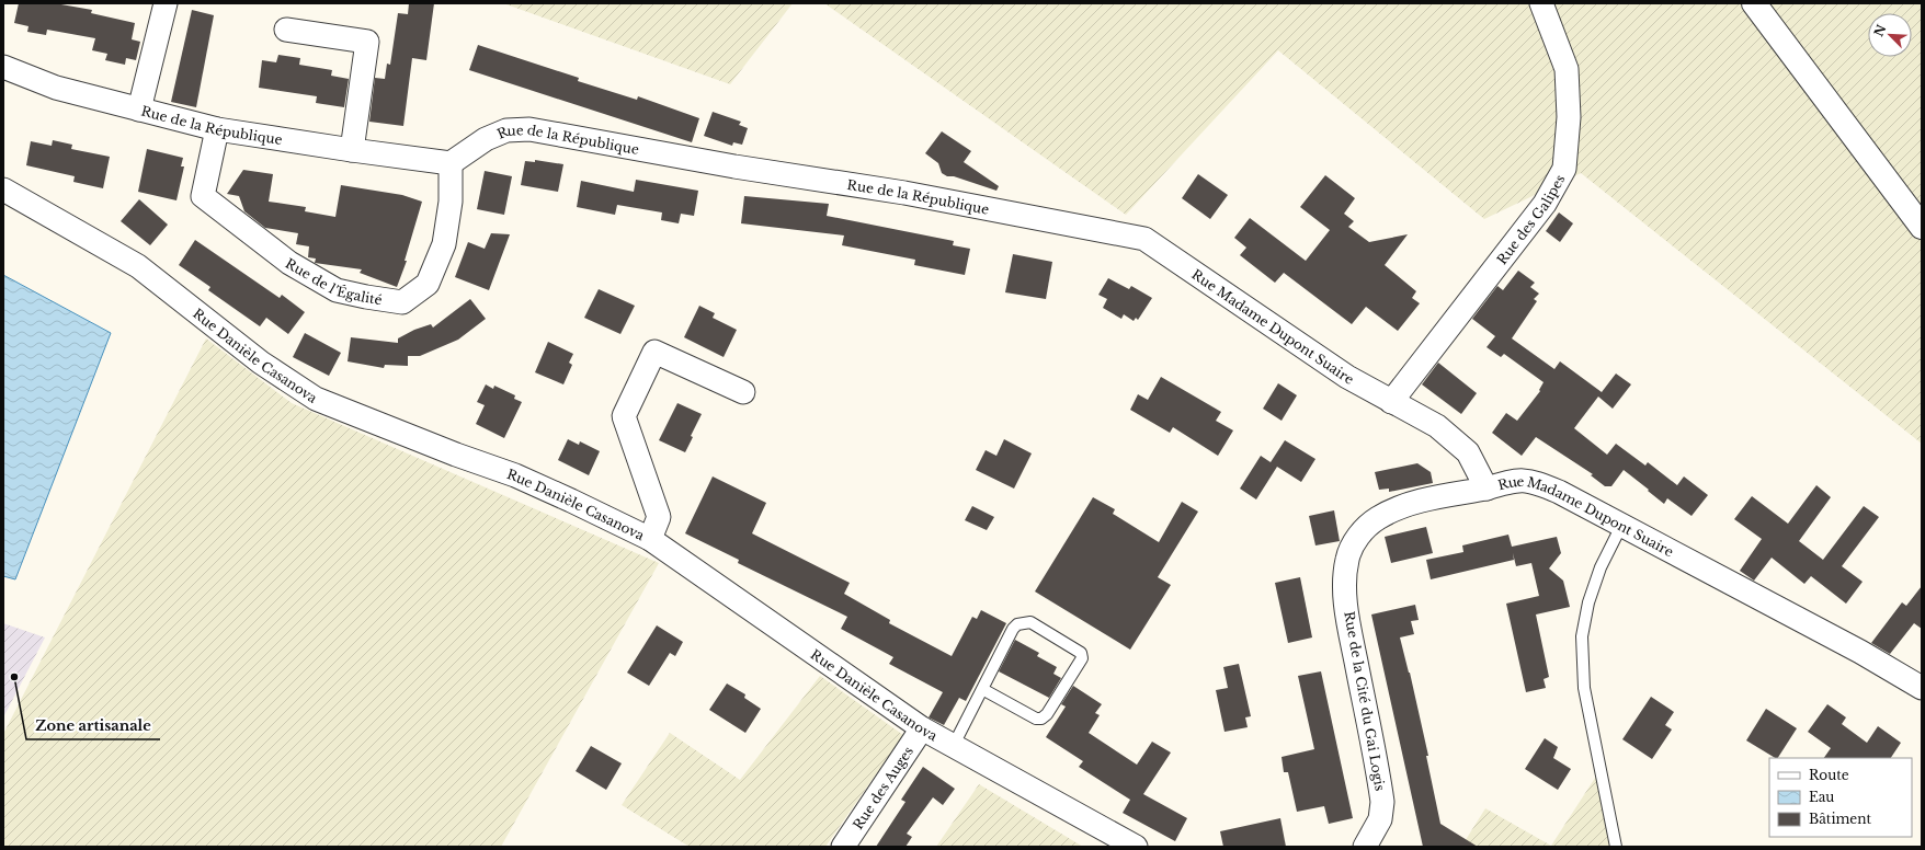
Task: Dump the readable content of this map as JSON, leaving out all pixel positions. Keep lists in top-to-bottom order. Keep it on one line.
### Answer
{"streets":{"street":["Rue de la République","Rue des Galipes","Rue de l'Égalité","Rue Madame Dupont Suaire","Rue Danièle Casanova","Rue de la Cité du Gai Logis","Rue des Auges"]},"crossings":[["Rue de la République","Rue de l'Égalité"],["Rue de la République","Rue Madame Dupont Suaire"],["Rue des Galipes","Rue Madame Dupont Suaire"],["Rue Madame Dupont Suaire","Rue de la Cité du Gai Logis"],["Rue Danièle Casanova","Rue des Auges"]],"places":["Zone artisanale"],"legend":["Route","Eau","Bâtiment"],"north":"top left"}
